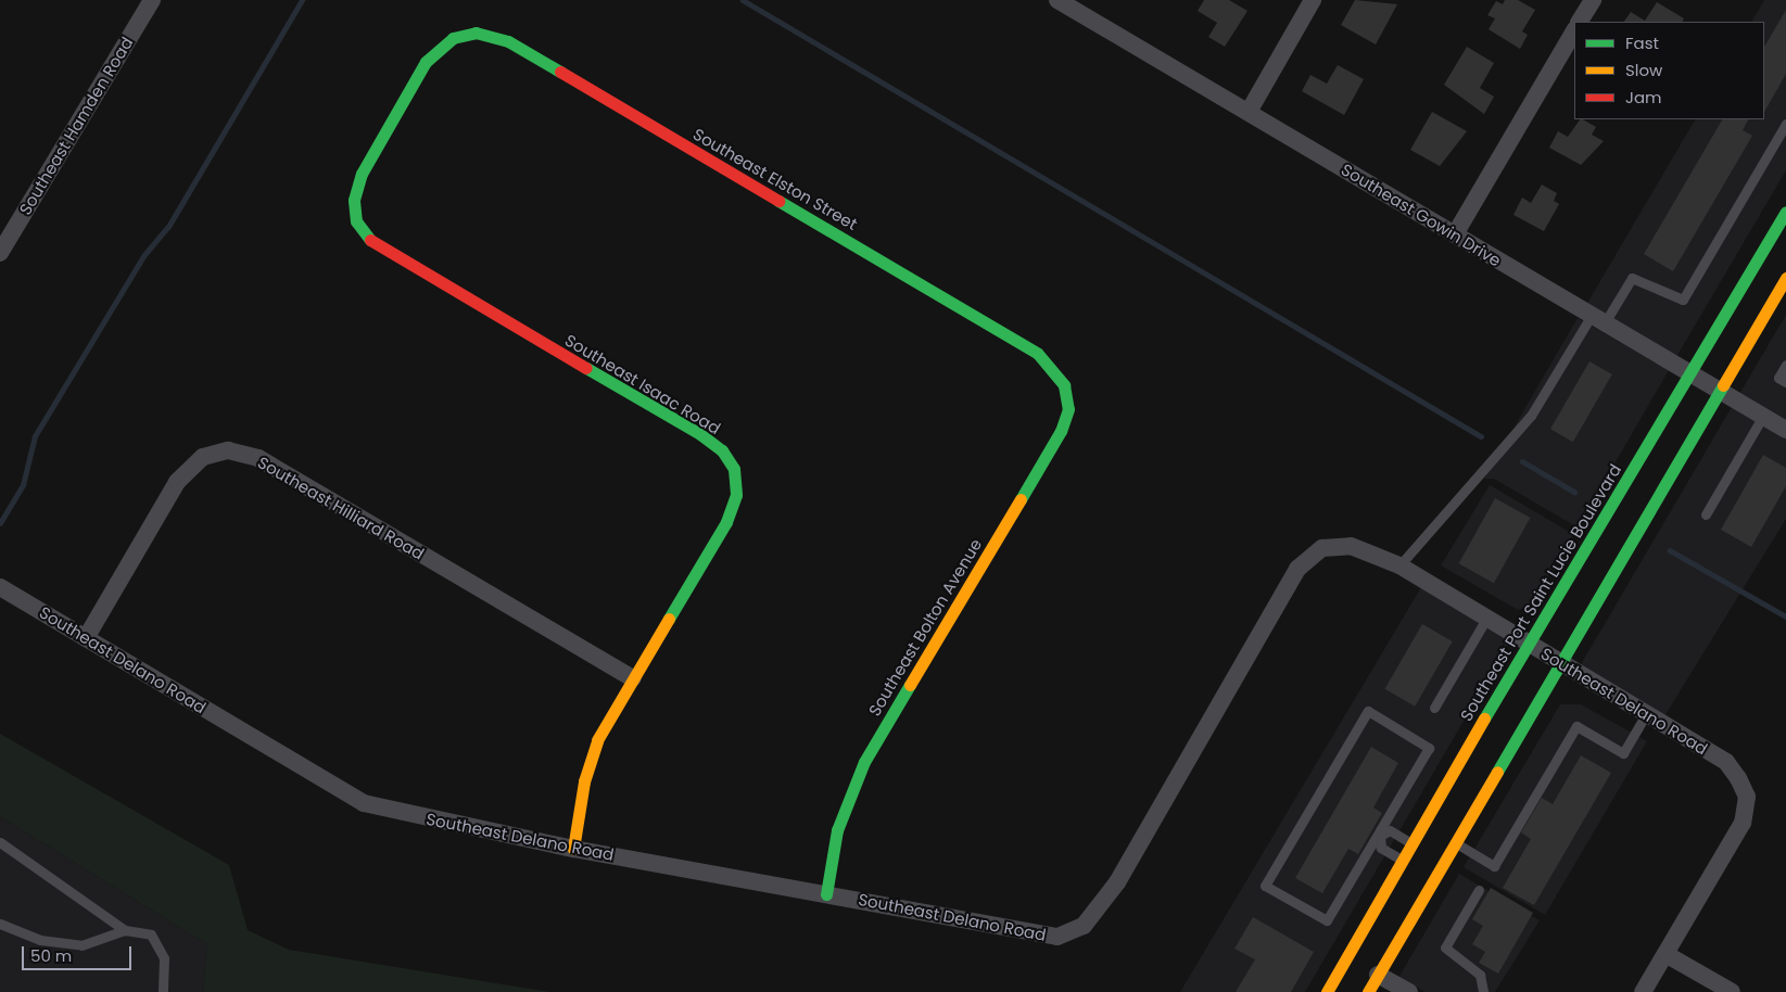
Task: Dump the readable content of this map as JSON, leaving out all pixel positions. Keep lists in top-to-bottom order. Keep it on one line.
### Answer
{"streets":{"street":["Southeast Hamden Road","Southeast Elston Street","Southeast Gowin Drive","Southeast Isaac Road","Southeast Hilliard Road","Southeast Port Saint Lucie Boulevard","Southeast Bolton Avenue","Southeast Delano Road"]},"crossings":[["Southeast Elston Street","Southeast Isaac Road"],["Southeast Elston Street","Southeast Bolton Avenue"],["Southeast Gowin Drive","Southeast Port Saint Lucie Boulevard"],["Southeast Isaac Road","Southeast Hilliard Road"],["Southeast Isaac Road","Southeast Delano Road"],["Southeast Hilliard Road","Southeast Delano Road"],["Southeast Port Saint Lucie Boulevard","Southeast Delano Road"],["Southeast Bolton Avenue","Southeast Delano Road"]],"legend":["Fast","Slow","Jam"],"scale_bar":"50 m"}
